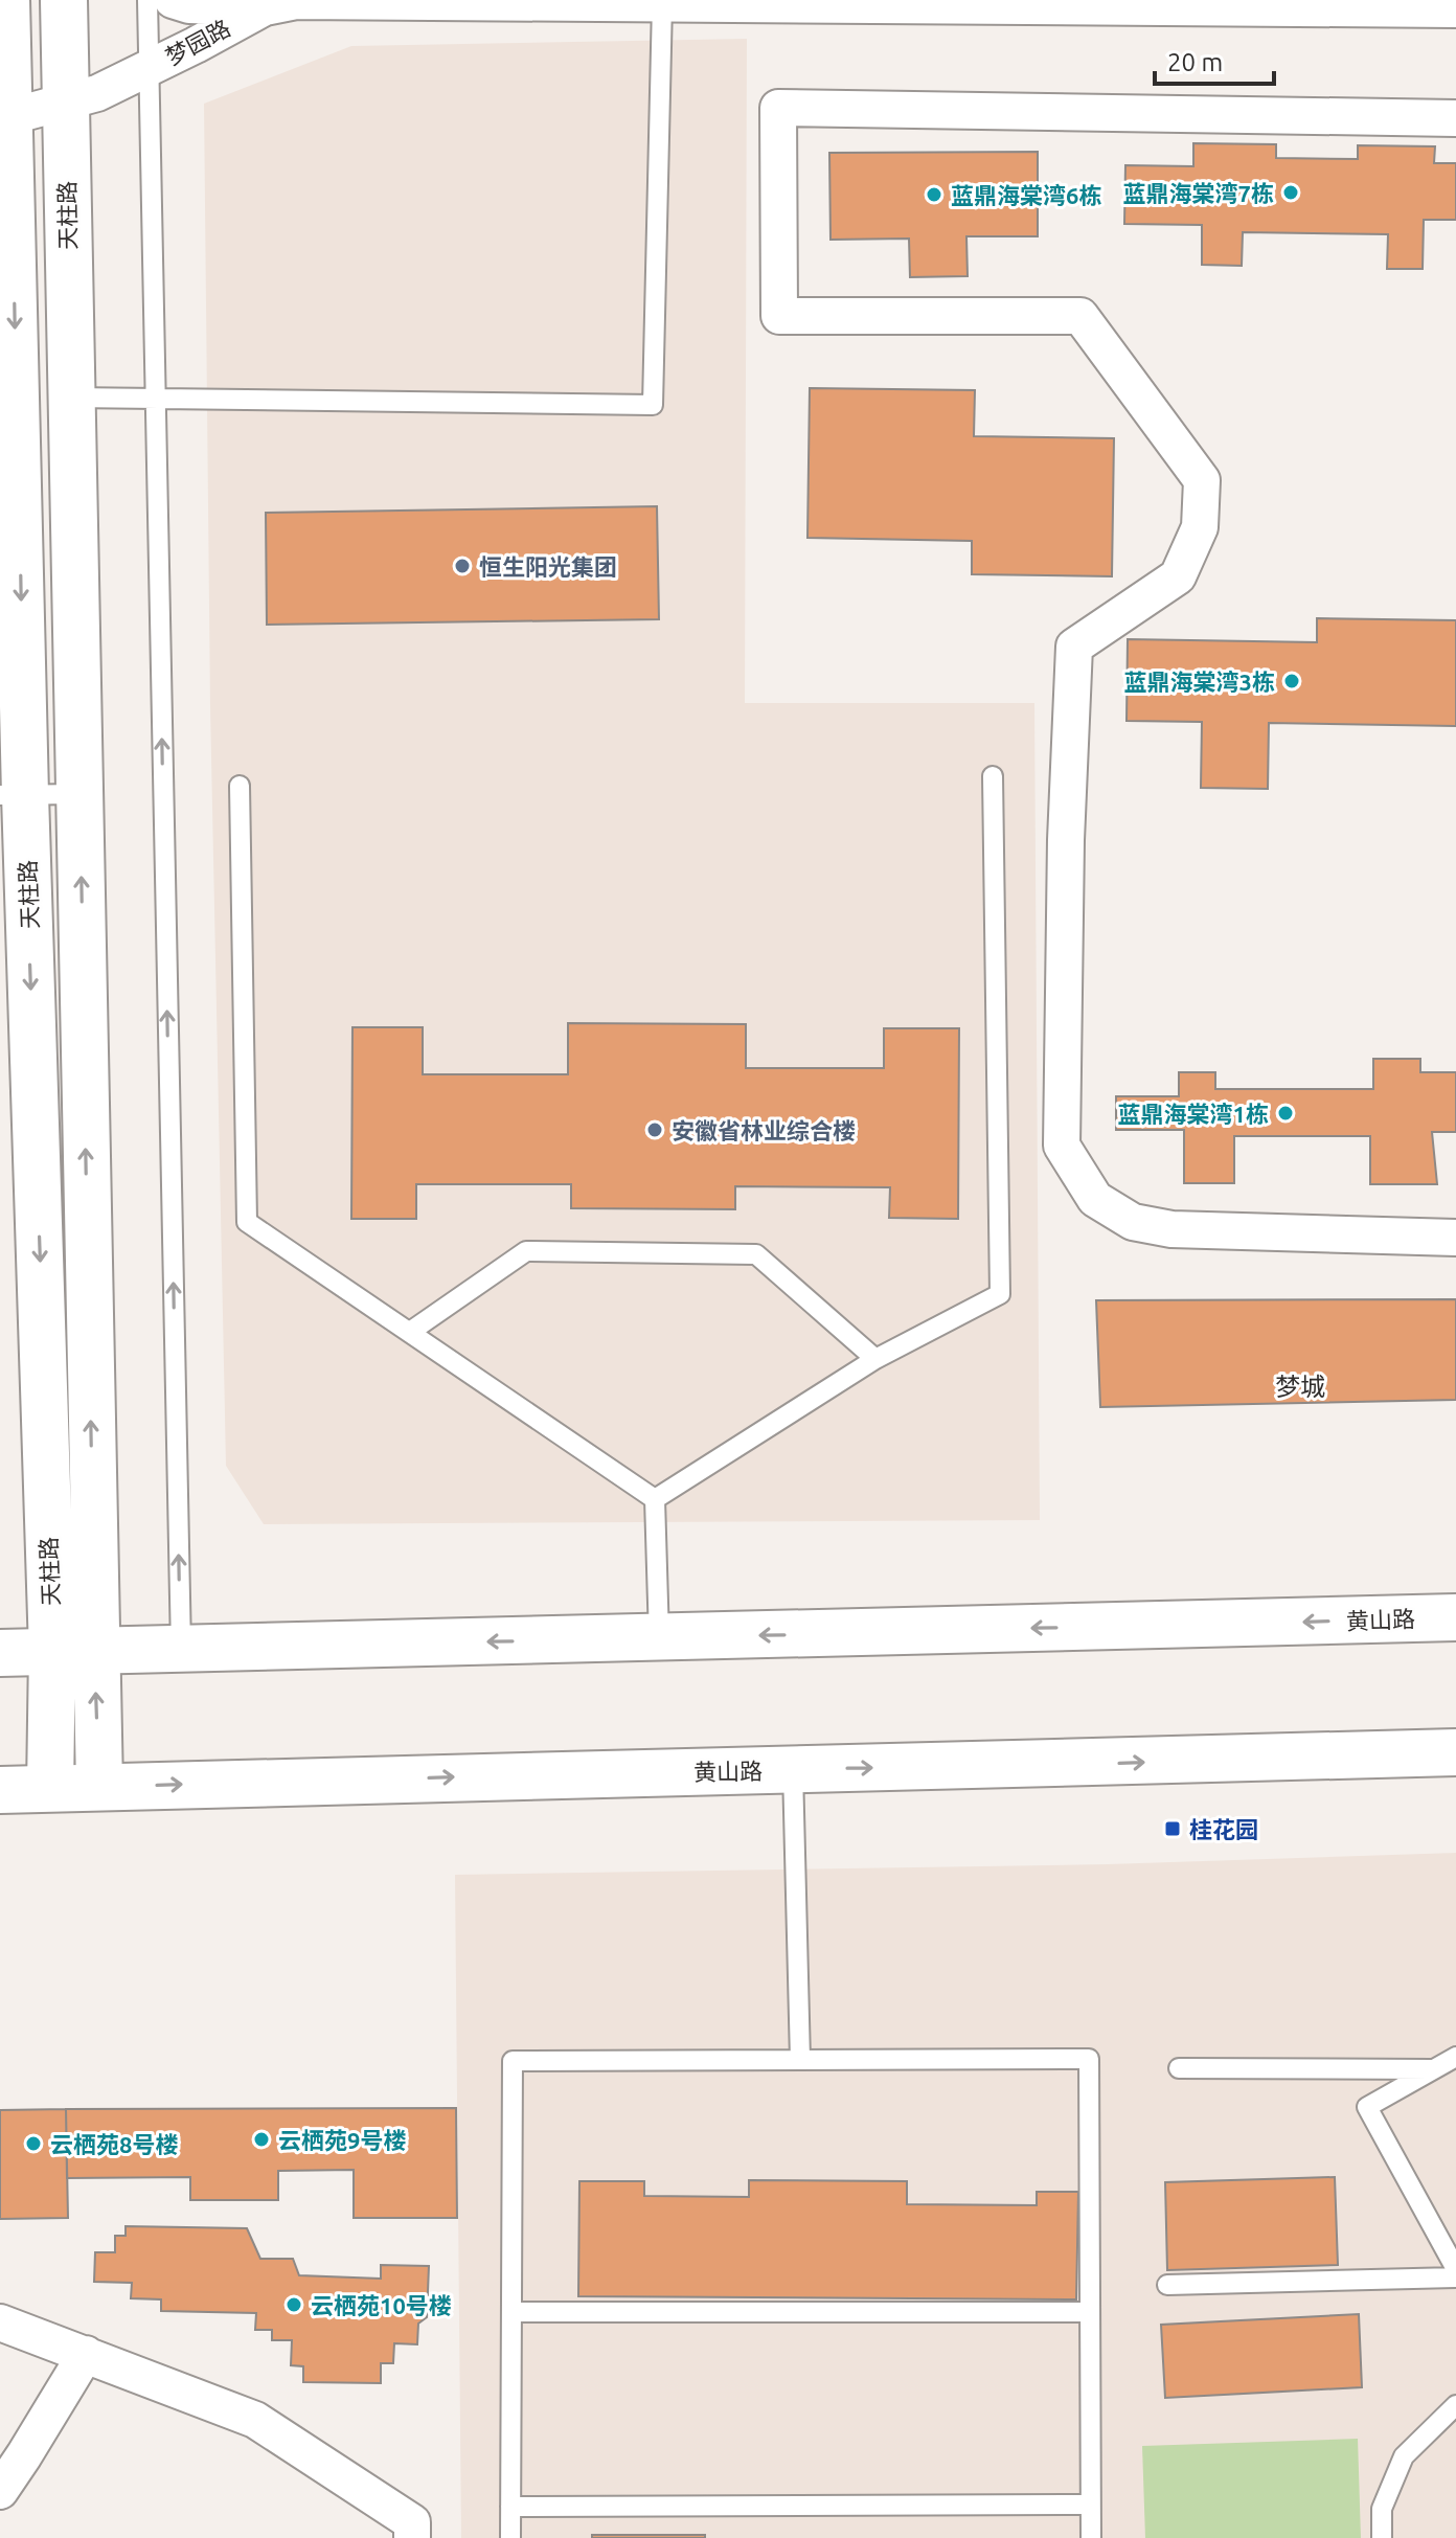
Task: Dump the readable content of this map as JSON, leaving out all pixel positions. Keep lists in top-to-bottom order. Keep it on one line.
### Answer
{"streets":{"street":["梦园路","天柱路","黄山路"]},"crossings":[["梦园路","天柱路"],["天柱路","黄山路"]],"districts":["梦城"],"places":{"other":["蓝鼎海棠湾7栋","蓝鼎海棠湾6栋","恒生阳光集团","蓝鼎海棠湾3栋","蓝鼎海棠湾1栋","安徽省林业综合楼","云栖苑9号楼","云栖苑8号楼","云栖苑10号楼"],"transit":["桂花园"]},"scale_bar":"20 m"}
